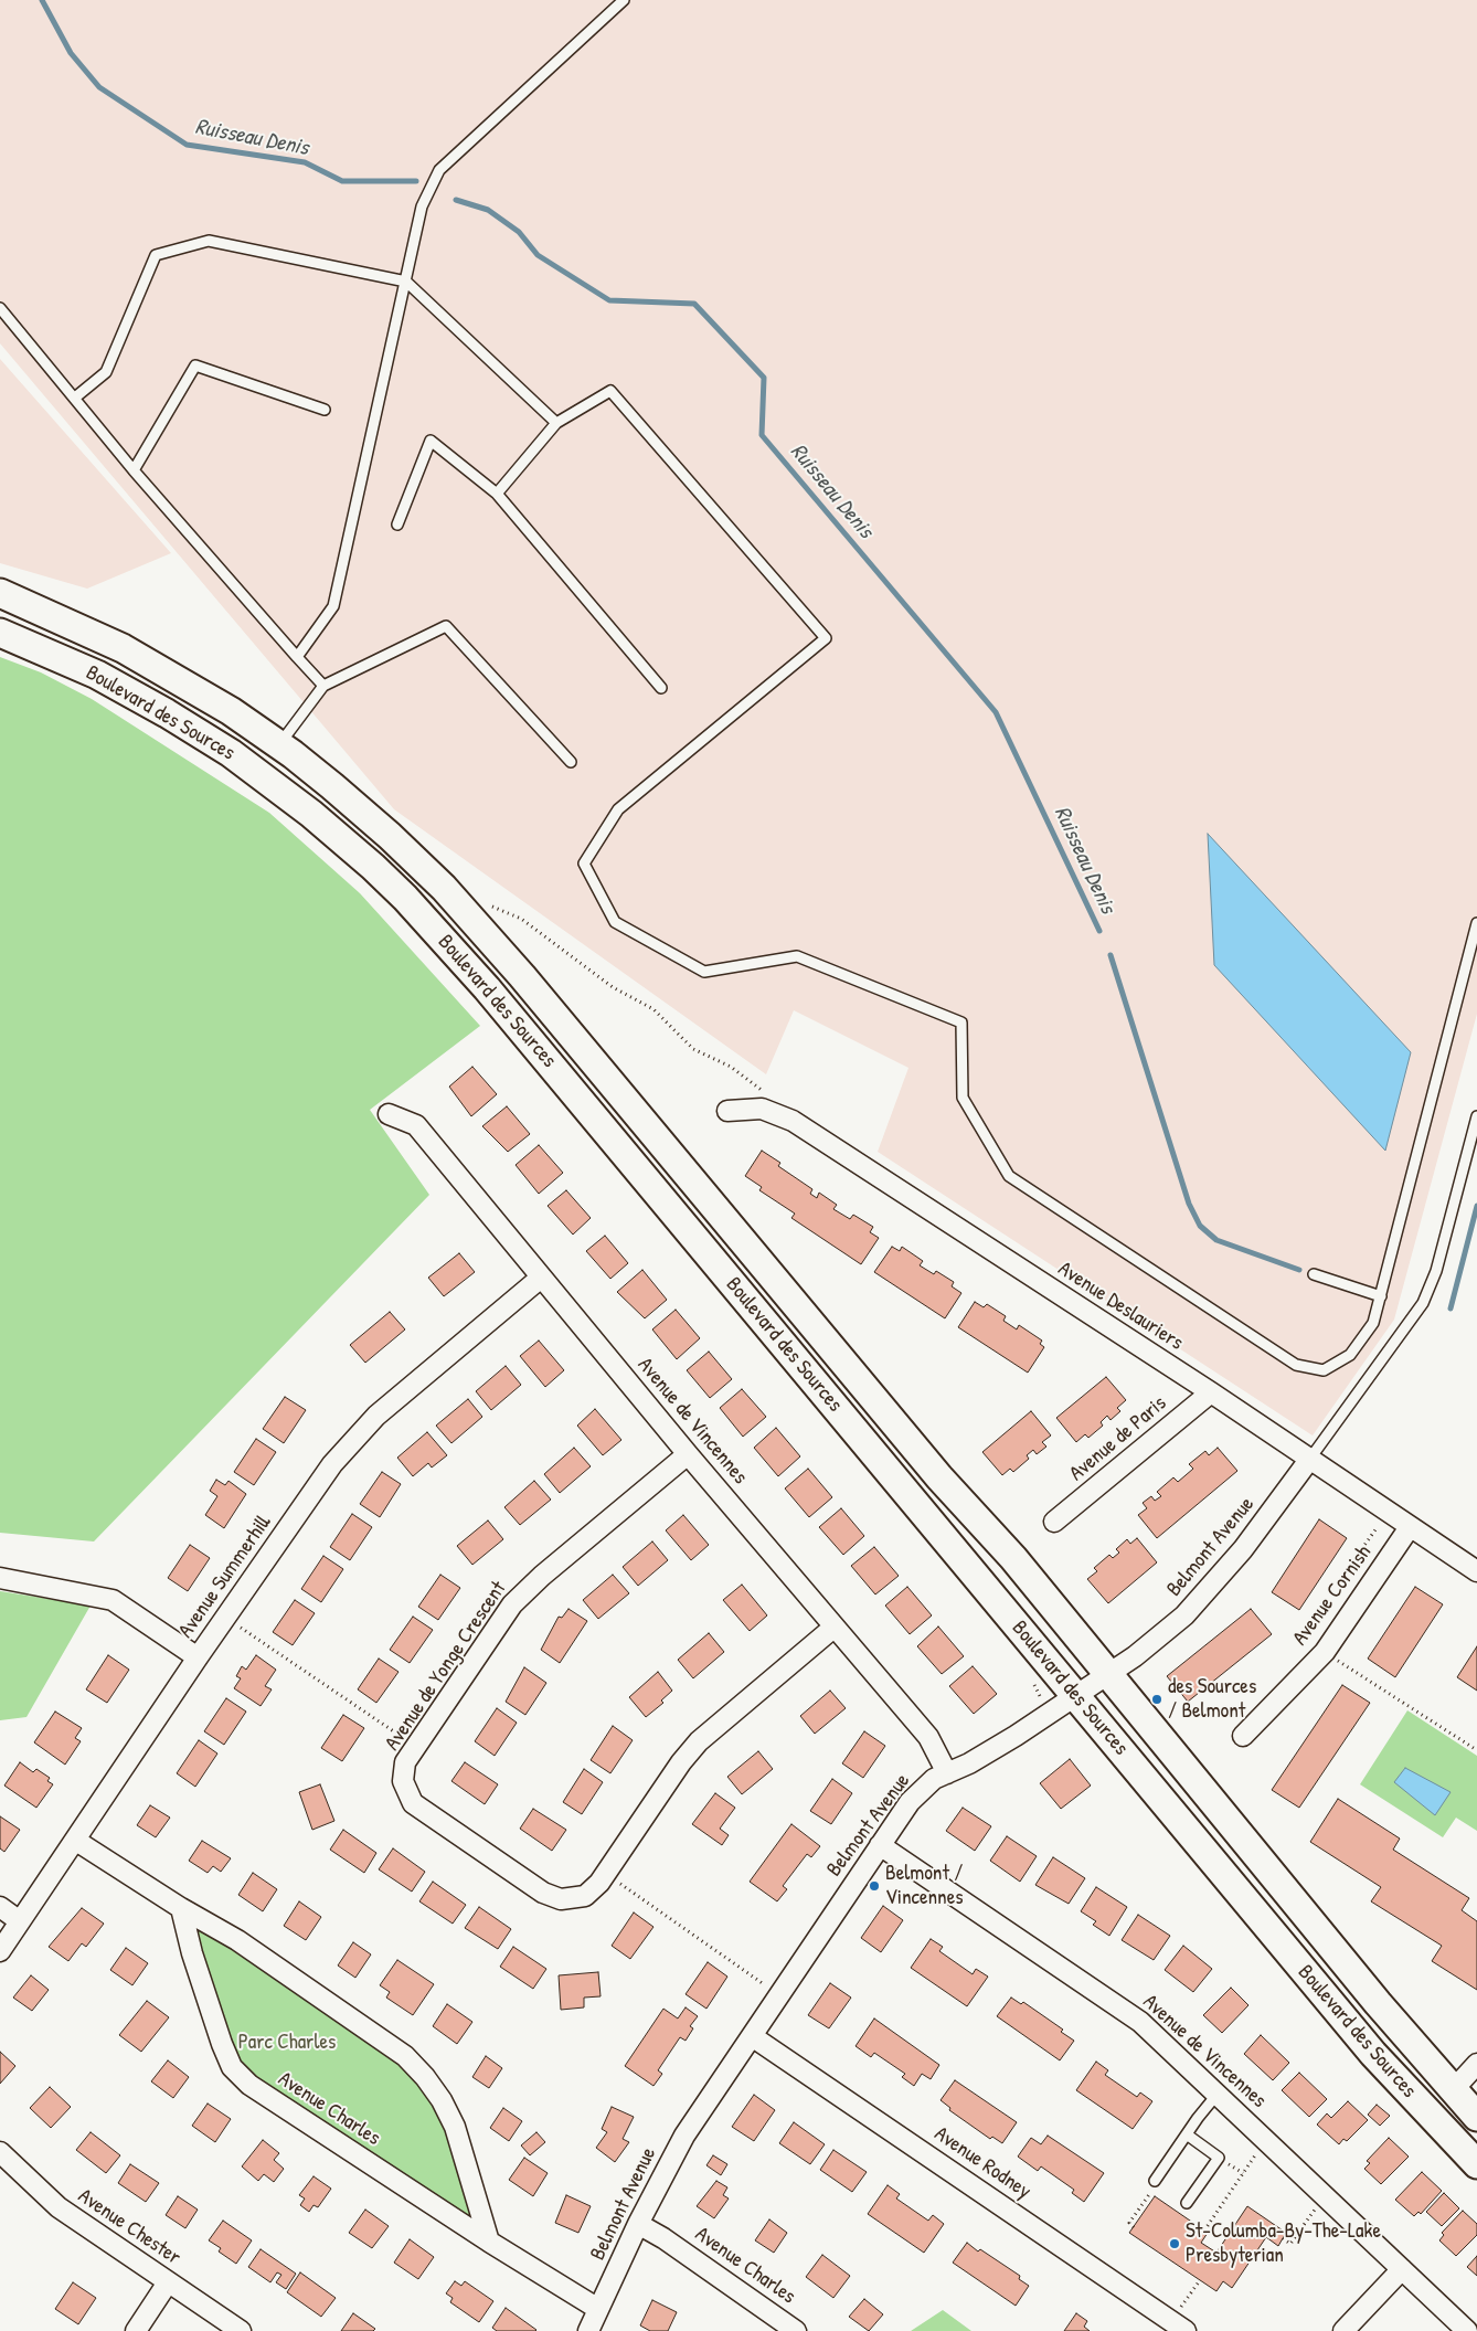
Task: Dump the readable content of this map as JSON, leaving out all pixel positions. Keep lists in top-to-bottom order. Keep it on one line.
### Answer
{"streets":{"main road":["Boulevard des Sources"],"street":["Avenue Deslauriers","Avenue de Vincennes","Avenue de Paris","Belmont Avenue","Avenue Summerhill","Avenue Cornish","Avenue de Yonge Crescent","Avenue Charles","Avenue Rodney","Avenue Chester"]},"crossings":[["Boulevard des Sources","Belmont Avenue"],["Avenue Deslauriers","Avenue de Paris"],["Avenue Deslauriers","Belmont Avenue"],["Avenue Deslauriers","Avenue Cornish"],["Avenue de Vincennes","Belmont Avenue"],["Avenue de Vincennes","Avenue Summerhill"],["Avenue de Vincennes","Avenue de Yonge Crescent"],["Belmont Avenue","Avenue Charles"],["Belmont Avenue","Avenue Rodney"]],"water":["Ruisseau Denis"],"parks":["Parc Charles"],"places":["des Sources / Belmont","Belmont / Vincennes","St-Columba-By-The-Lake Presbyterian"]}
